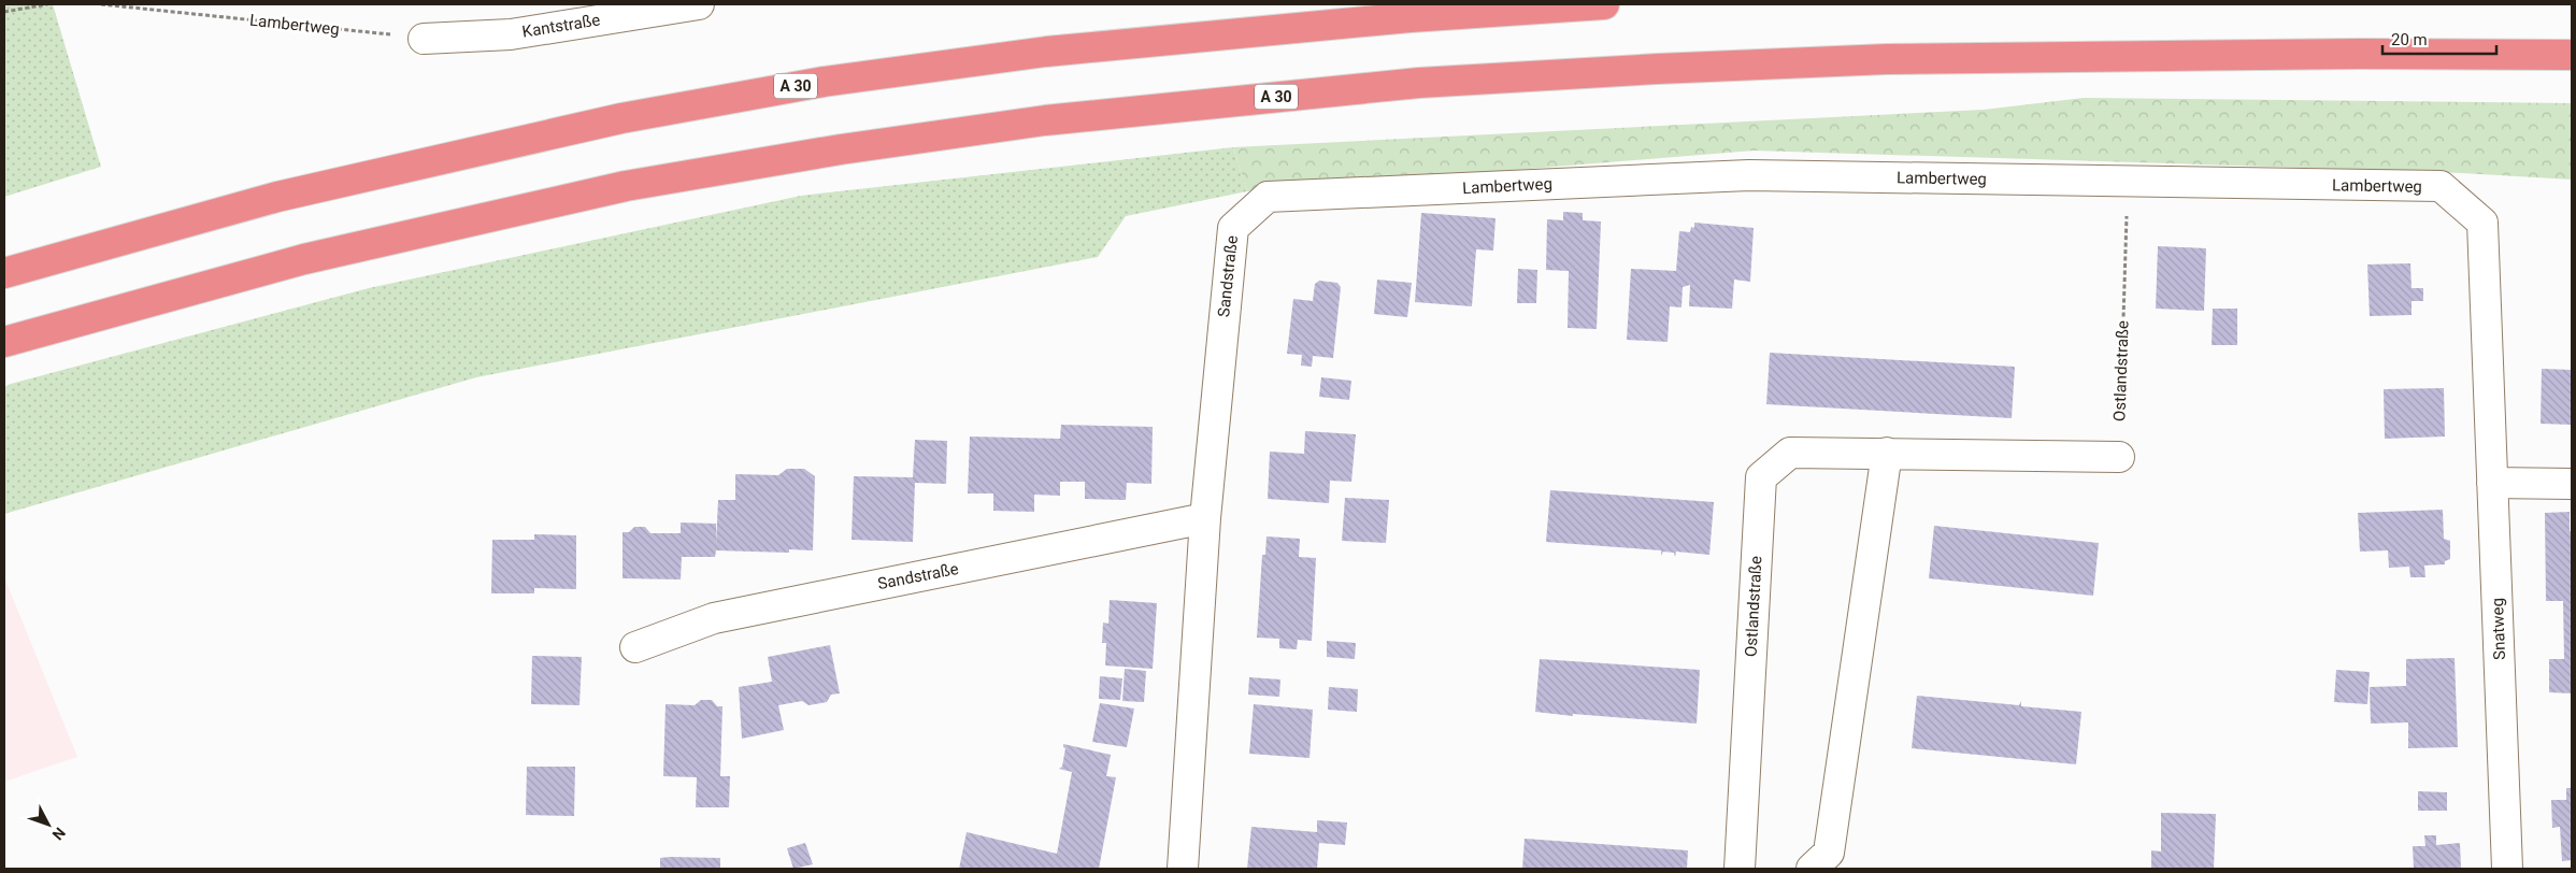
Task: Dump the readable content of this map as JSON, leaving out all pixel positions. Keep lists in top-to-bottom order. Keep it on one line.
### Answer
{"streets":{"highway":["A 30"],"street":["Lambertweg","Kantstraße","Sandstraße","Ostlandstraße","Snatweg"]},"crossings":[["Lambertweg","Kantstraße"],["Lambertweg","Sandstraße"],["Lambertweg","Ostlandstraße"],["Lambertweg","Snatweg"]],"scale_bar":"20 m","north":"bottom right"}
